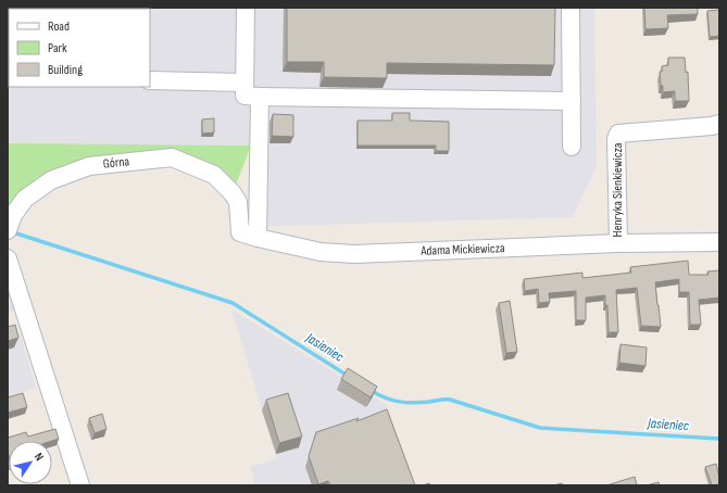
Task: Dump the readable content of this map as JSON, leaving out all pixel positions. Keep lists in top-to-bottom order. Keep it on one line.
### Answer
{"streets":{"street":["Górna","Henryka Sienkiewicza","Adama Mickiewicza"]},"crossings":[["Górna","Adama Mickiewicza"],["Henryka Sienkiewicza","Adama Mickiewicza"]],"water":["Jasieniec"],"legend":["Road","Park","Building"],"north":"top right"}
